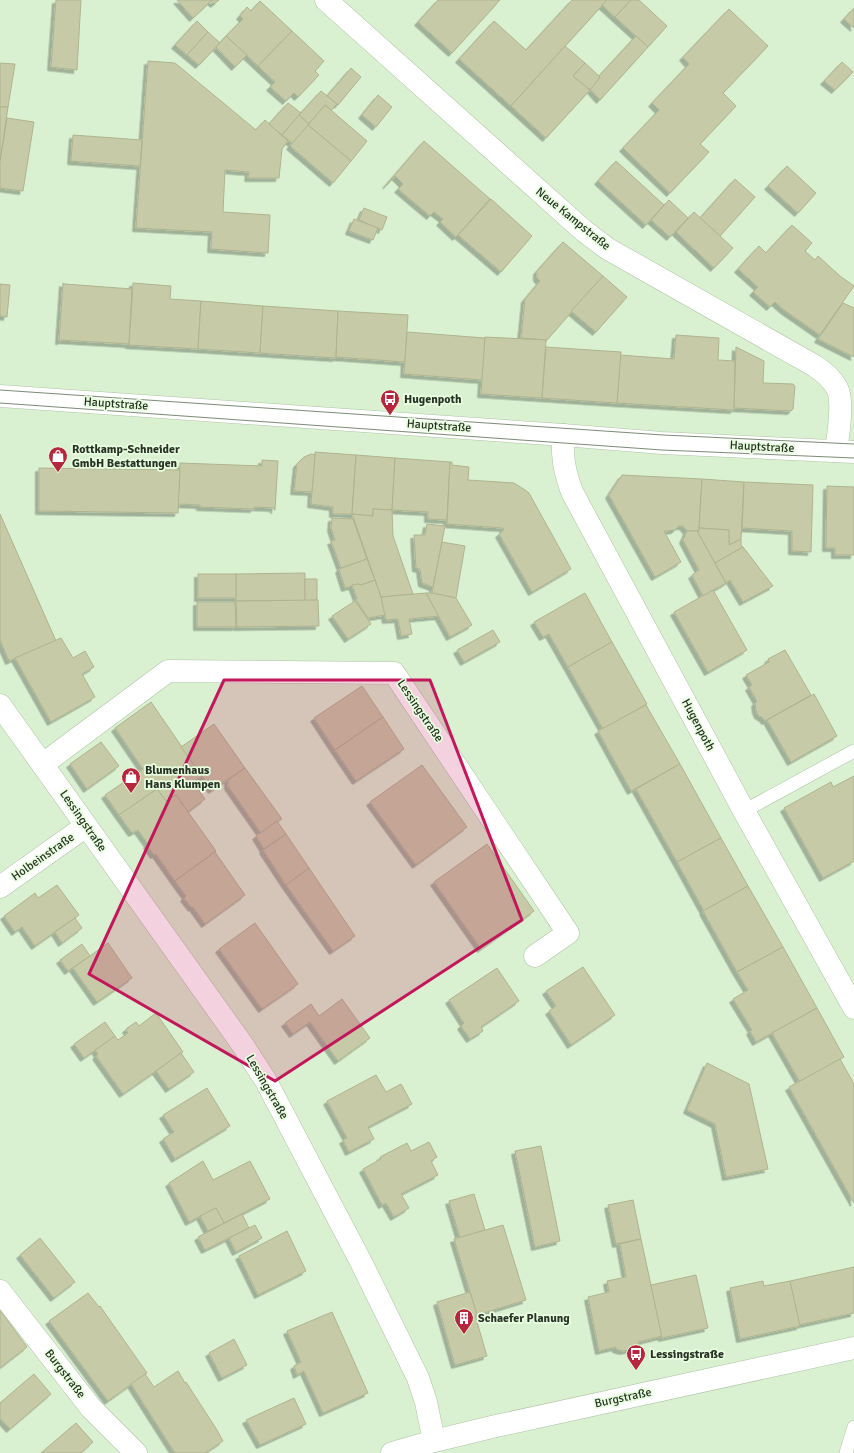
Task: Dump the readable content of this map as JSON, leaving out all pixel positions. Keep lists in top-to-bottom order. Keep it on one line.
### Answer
{"streets":{"street":["Neue Kampstraße","Hauptstraße","Lessingstraße","Hugenpoth","Holbeinstraße","Burgstraße"]},"crossings":[["Neue Kampstraße","Hauptstraße"],["Hauptstraße","Hugenpoth"],["Lessingstraße","Holbeinstraße"],["Lessingstraße","Burgstraße"]],"places":{"bus stop":["Hugenpoth","Lessingstraße"],"shop":["Rottkamp-Schneider GmbH Bestattungen","Blumenhaus Hans Klumpen"],"building":["Schaefer Planung"]}}
